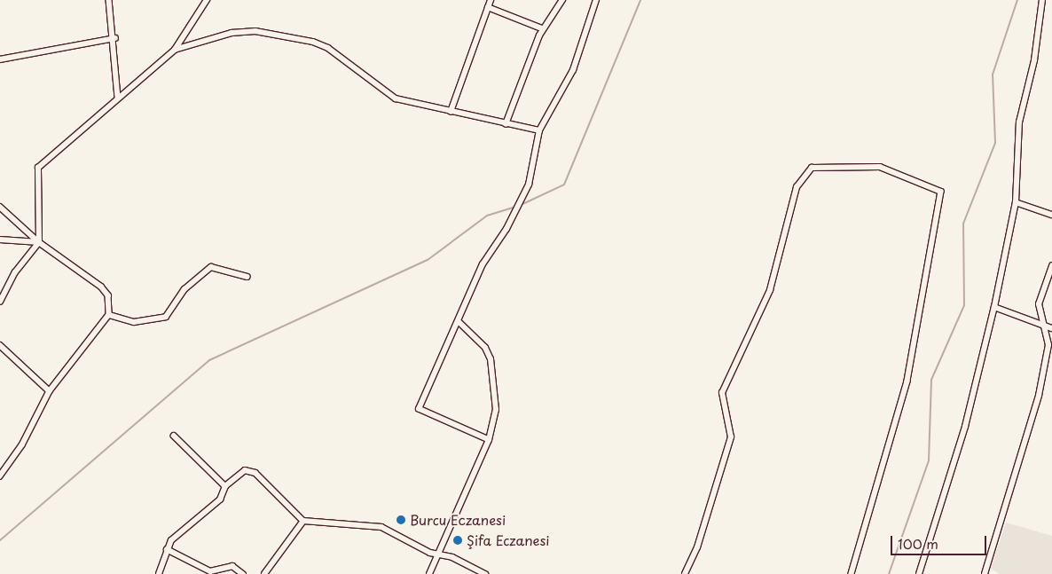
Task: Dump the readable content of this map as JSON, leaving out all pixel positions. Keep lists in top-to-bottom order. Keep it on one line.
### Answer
{"places":["Burcu Eczanesi","Şifa Eczanesi"],"scale_bar":"100 m"}
